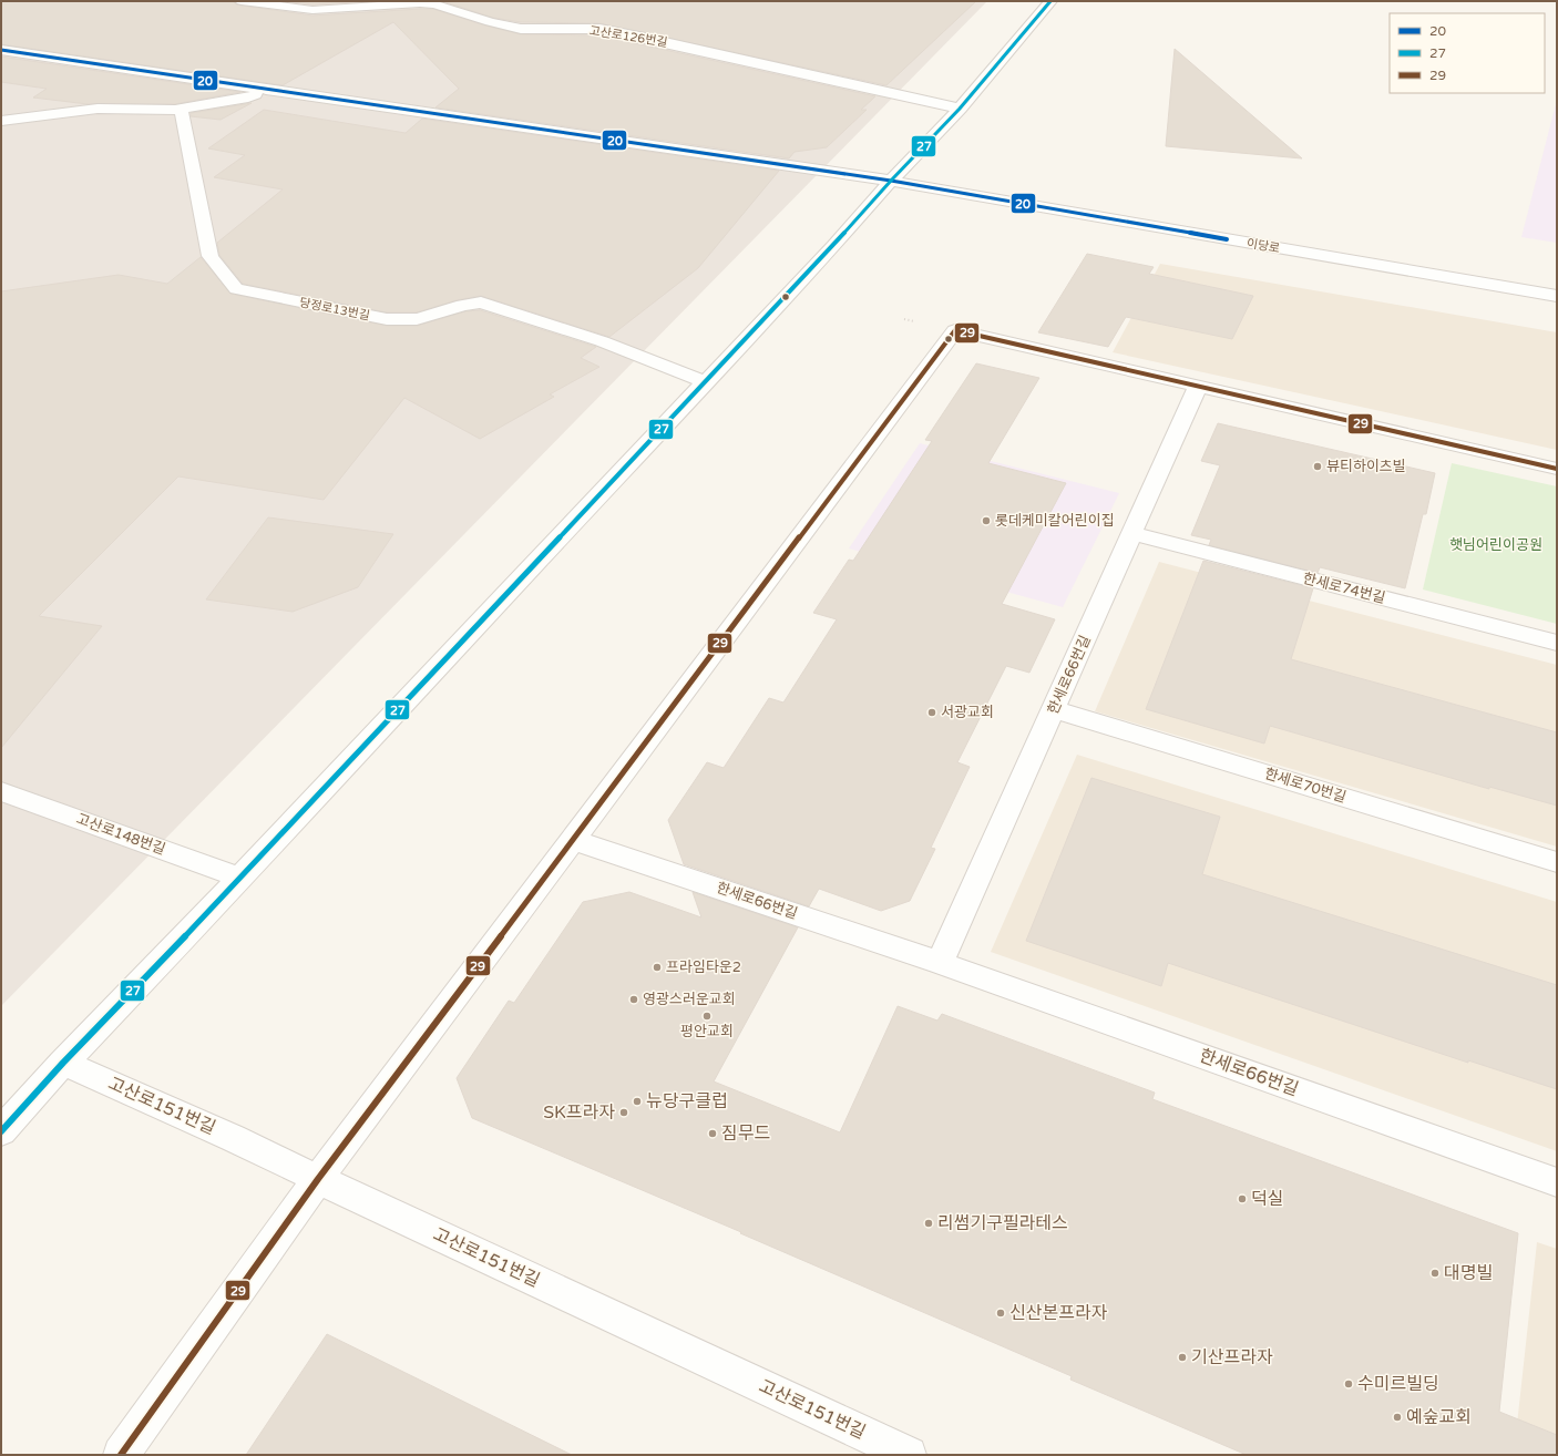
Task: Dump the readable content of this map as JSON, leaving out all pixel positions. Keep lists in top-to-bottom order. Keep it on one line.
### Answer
{"streets":{"street":["고산로126번길","이당로","당정로13번길","한세로74번길","한세로66번길","한세로70번길","고산로148번길","고산로151번길"]},"crossings":[["한세로74번길","한세로66번길"],["한세로66번길","한세로70번길"]],"parks":["햇님어린이공원"],"places":["뷰티하이츠빌","롯데케미칼어린이집","서광교회","프라임타운2","영광스러운교회","평안교회","뉴당구클럽","SK프라자","짐무드","덕실","리썸기구필라테스","대명빌","신산본프라자","기산프라자","수미르빌딩","예숲교회"],"lines":["transit line 27","transit line 20","transit line 29"],"legend":["20","27","29"]}
